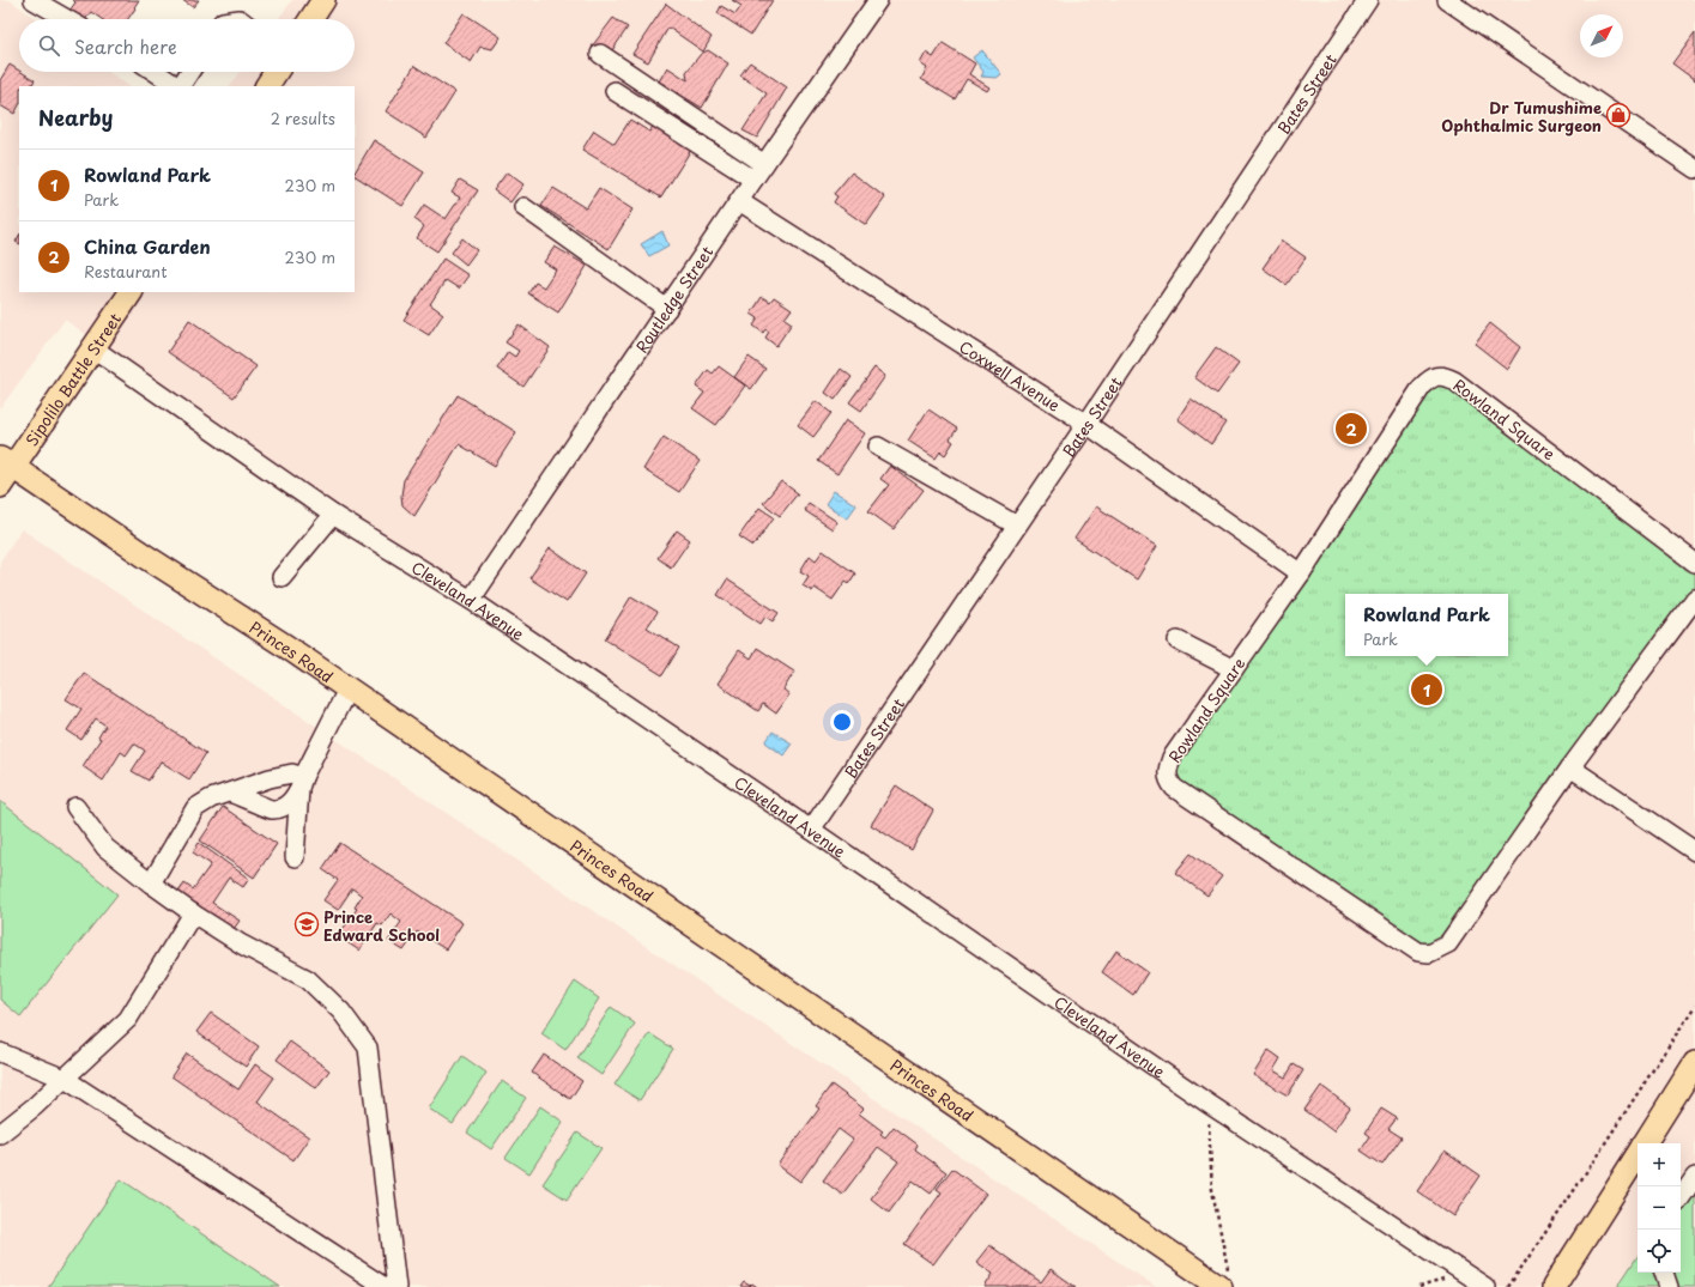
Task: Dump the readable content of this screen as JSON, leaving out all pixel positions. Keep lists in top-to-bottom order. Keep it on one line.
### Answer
{"streets":{"main road":["Sipolilo Battle Street","Princes Road"],"street":["Bates Street","Routledge Street","Coxwell Avenue","Rowland Square","Cleveland Avenue"]},"crossings":[["Bates Street","Coxwell Avenue"],["Bates Street","Cleveland Avenue"],["Routledge Street","Coxwell Avenue"],["Routledge Street","Cleveland Avenue"],["Coxwell Avenue","Rowland Square"],["Sipolilo Battle Street","Cleveland Avenue"],["Sipolilo Battle Street","Princes Road"]],"places":{"shop":["Dr Tumushime Ophthalmic Surgeon"],"school or university":["Prince Edward School"]},"north":"top right","page":{"search":"Search here","heading":["Nearby","2 results"],"list":[{"mark":"1","name":"Rowland Park","note":"Park","value":"230 m"},{"mark":"2","name":"China Garden","note":"Restaurant","value":"230 m"}],"pins":["2","1"],"popup":["Rowland Park","Park"],"map_buttons":["+","−"]}}
